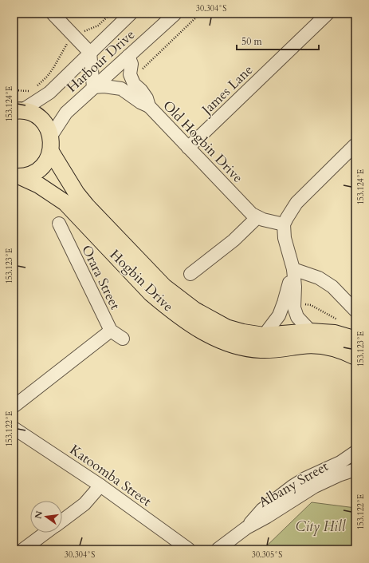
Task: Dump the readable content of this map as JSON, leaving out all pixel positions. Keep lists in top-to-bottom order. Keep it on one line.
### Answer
{"streets":{"main road":["Hogbin Drive"],"street":["Harbour Drive","James Lane","Old Hogbin Drive","Orara Street","Katoomba Street","Albany Street"]},"crossings":[["James Lane","Old Hogbin Drive"]],"parks":["City Hill"],"scale_bar":"50 m","north":"left","coordinates":["30.304°S","153.124°E","153.123°E","153.122°E","30.305°S"]}
